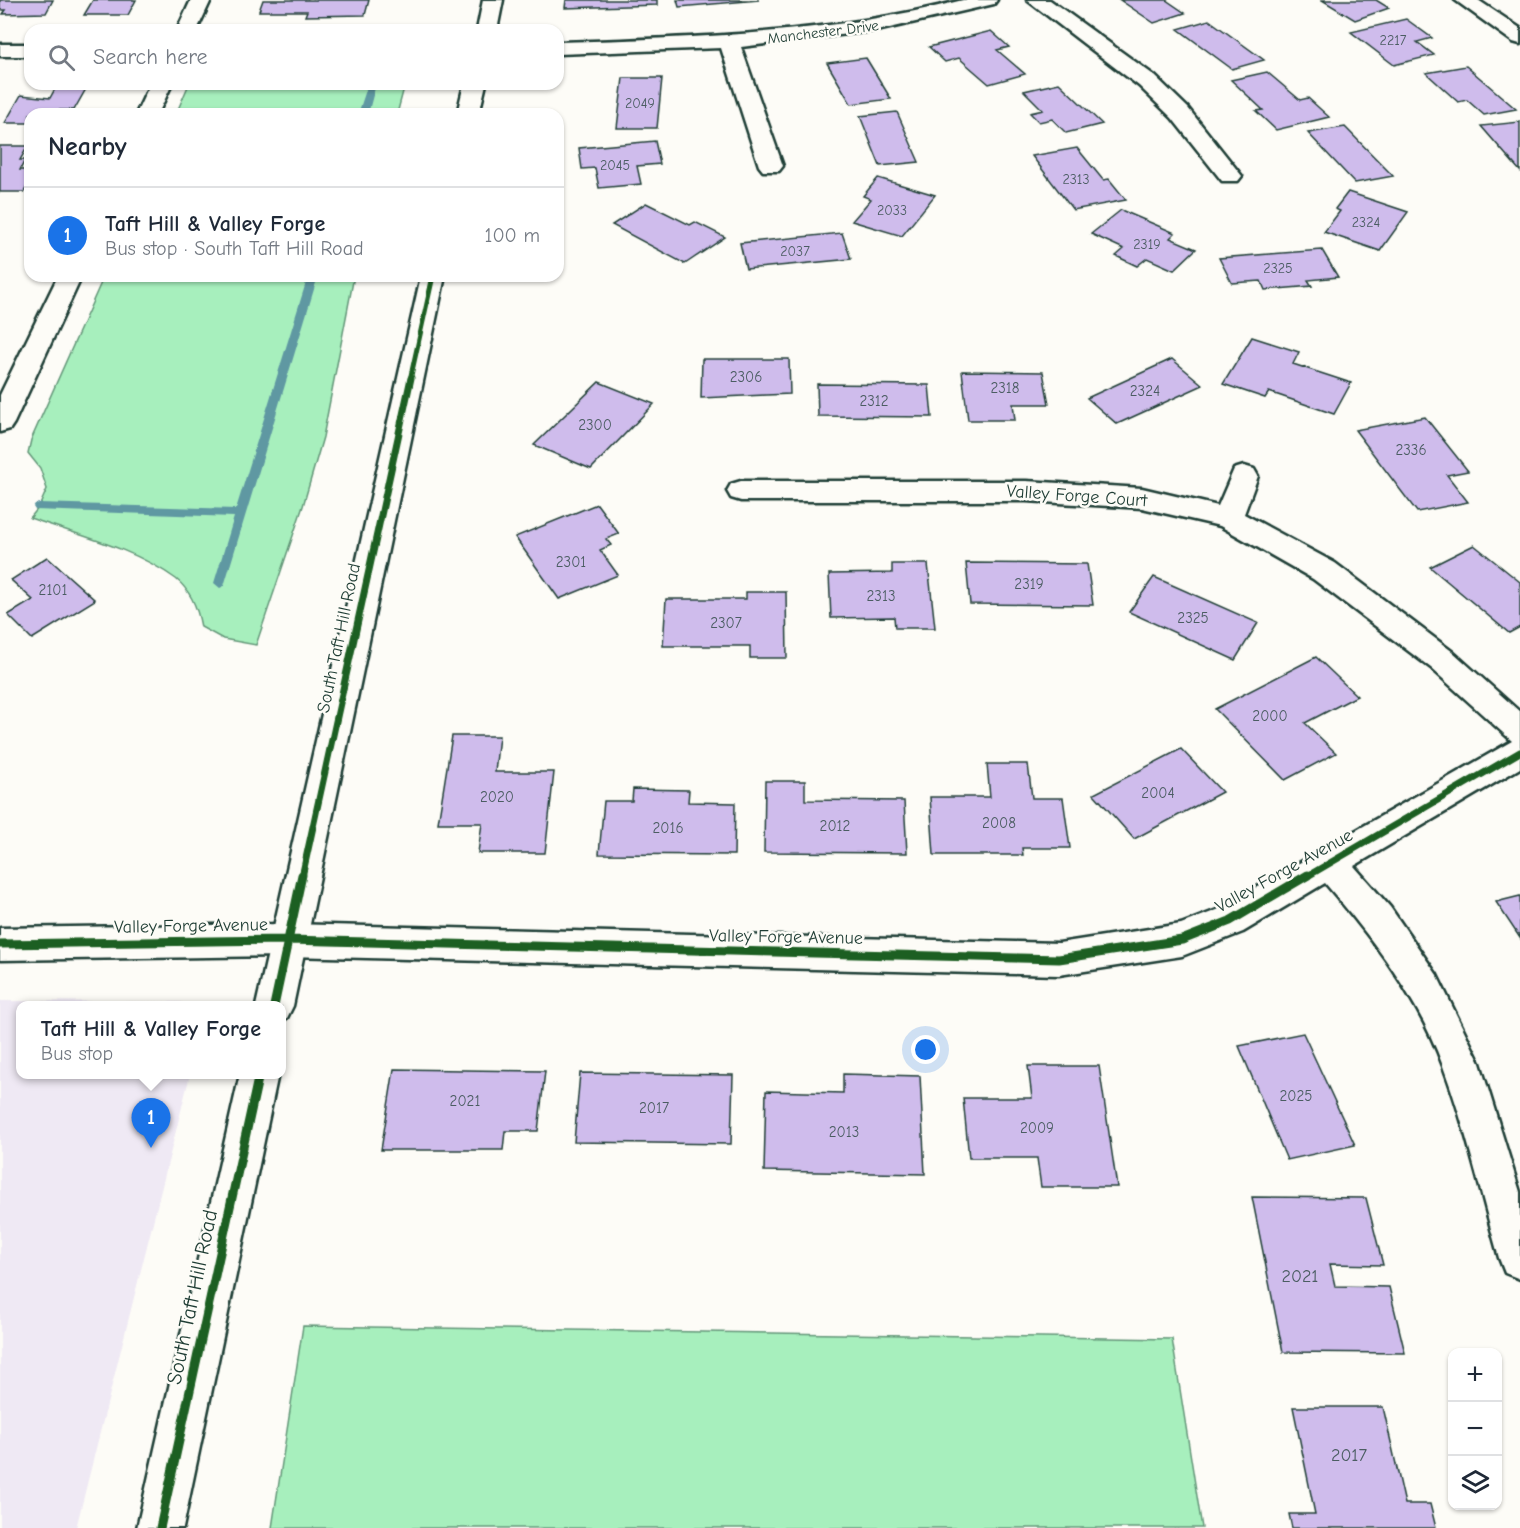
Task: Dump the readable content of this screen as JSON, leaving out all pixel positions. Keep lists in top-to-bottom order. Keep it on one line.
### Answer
{"streets":{"street":["Manchester Drive","Valley Forge Court","South Taft Hill Road","Valley Forge Avenue"]},"crossings":[["South Taft Hill Road","Valley Forge Avenue"]],"house_numbers":["2217","2049","2045","2313","2033","2324","2319","2037","2325","2306","2318","2324","2312","2300","2336","2301","2319","2101","2313","2325","2307","2000","2004","2020","2008","2012","2016","2025","2021","2017","2009","2013","2021","2017"],"page":{"search":"Search here","heading":"Nearby","list":[{"mark":"1","name":"Taft Hill & Valley Forge","note":"Bus stop · South Taft Hill Road","value":"100 m"}],"popup":["Taft Hill & Valley Forge","Bus stop"],"pins":"1","map_buttons":["+","−"]}}
